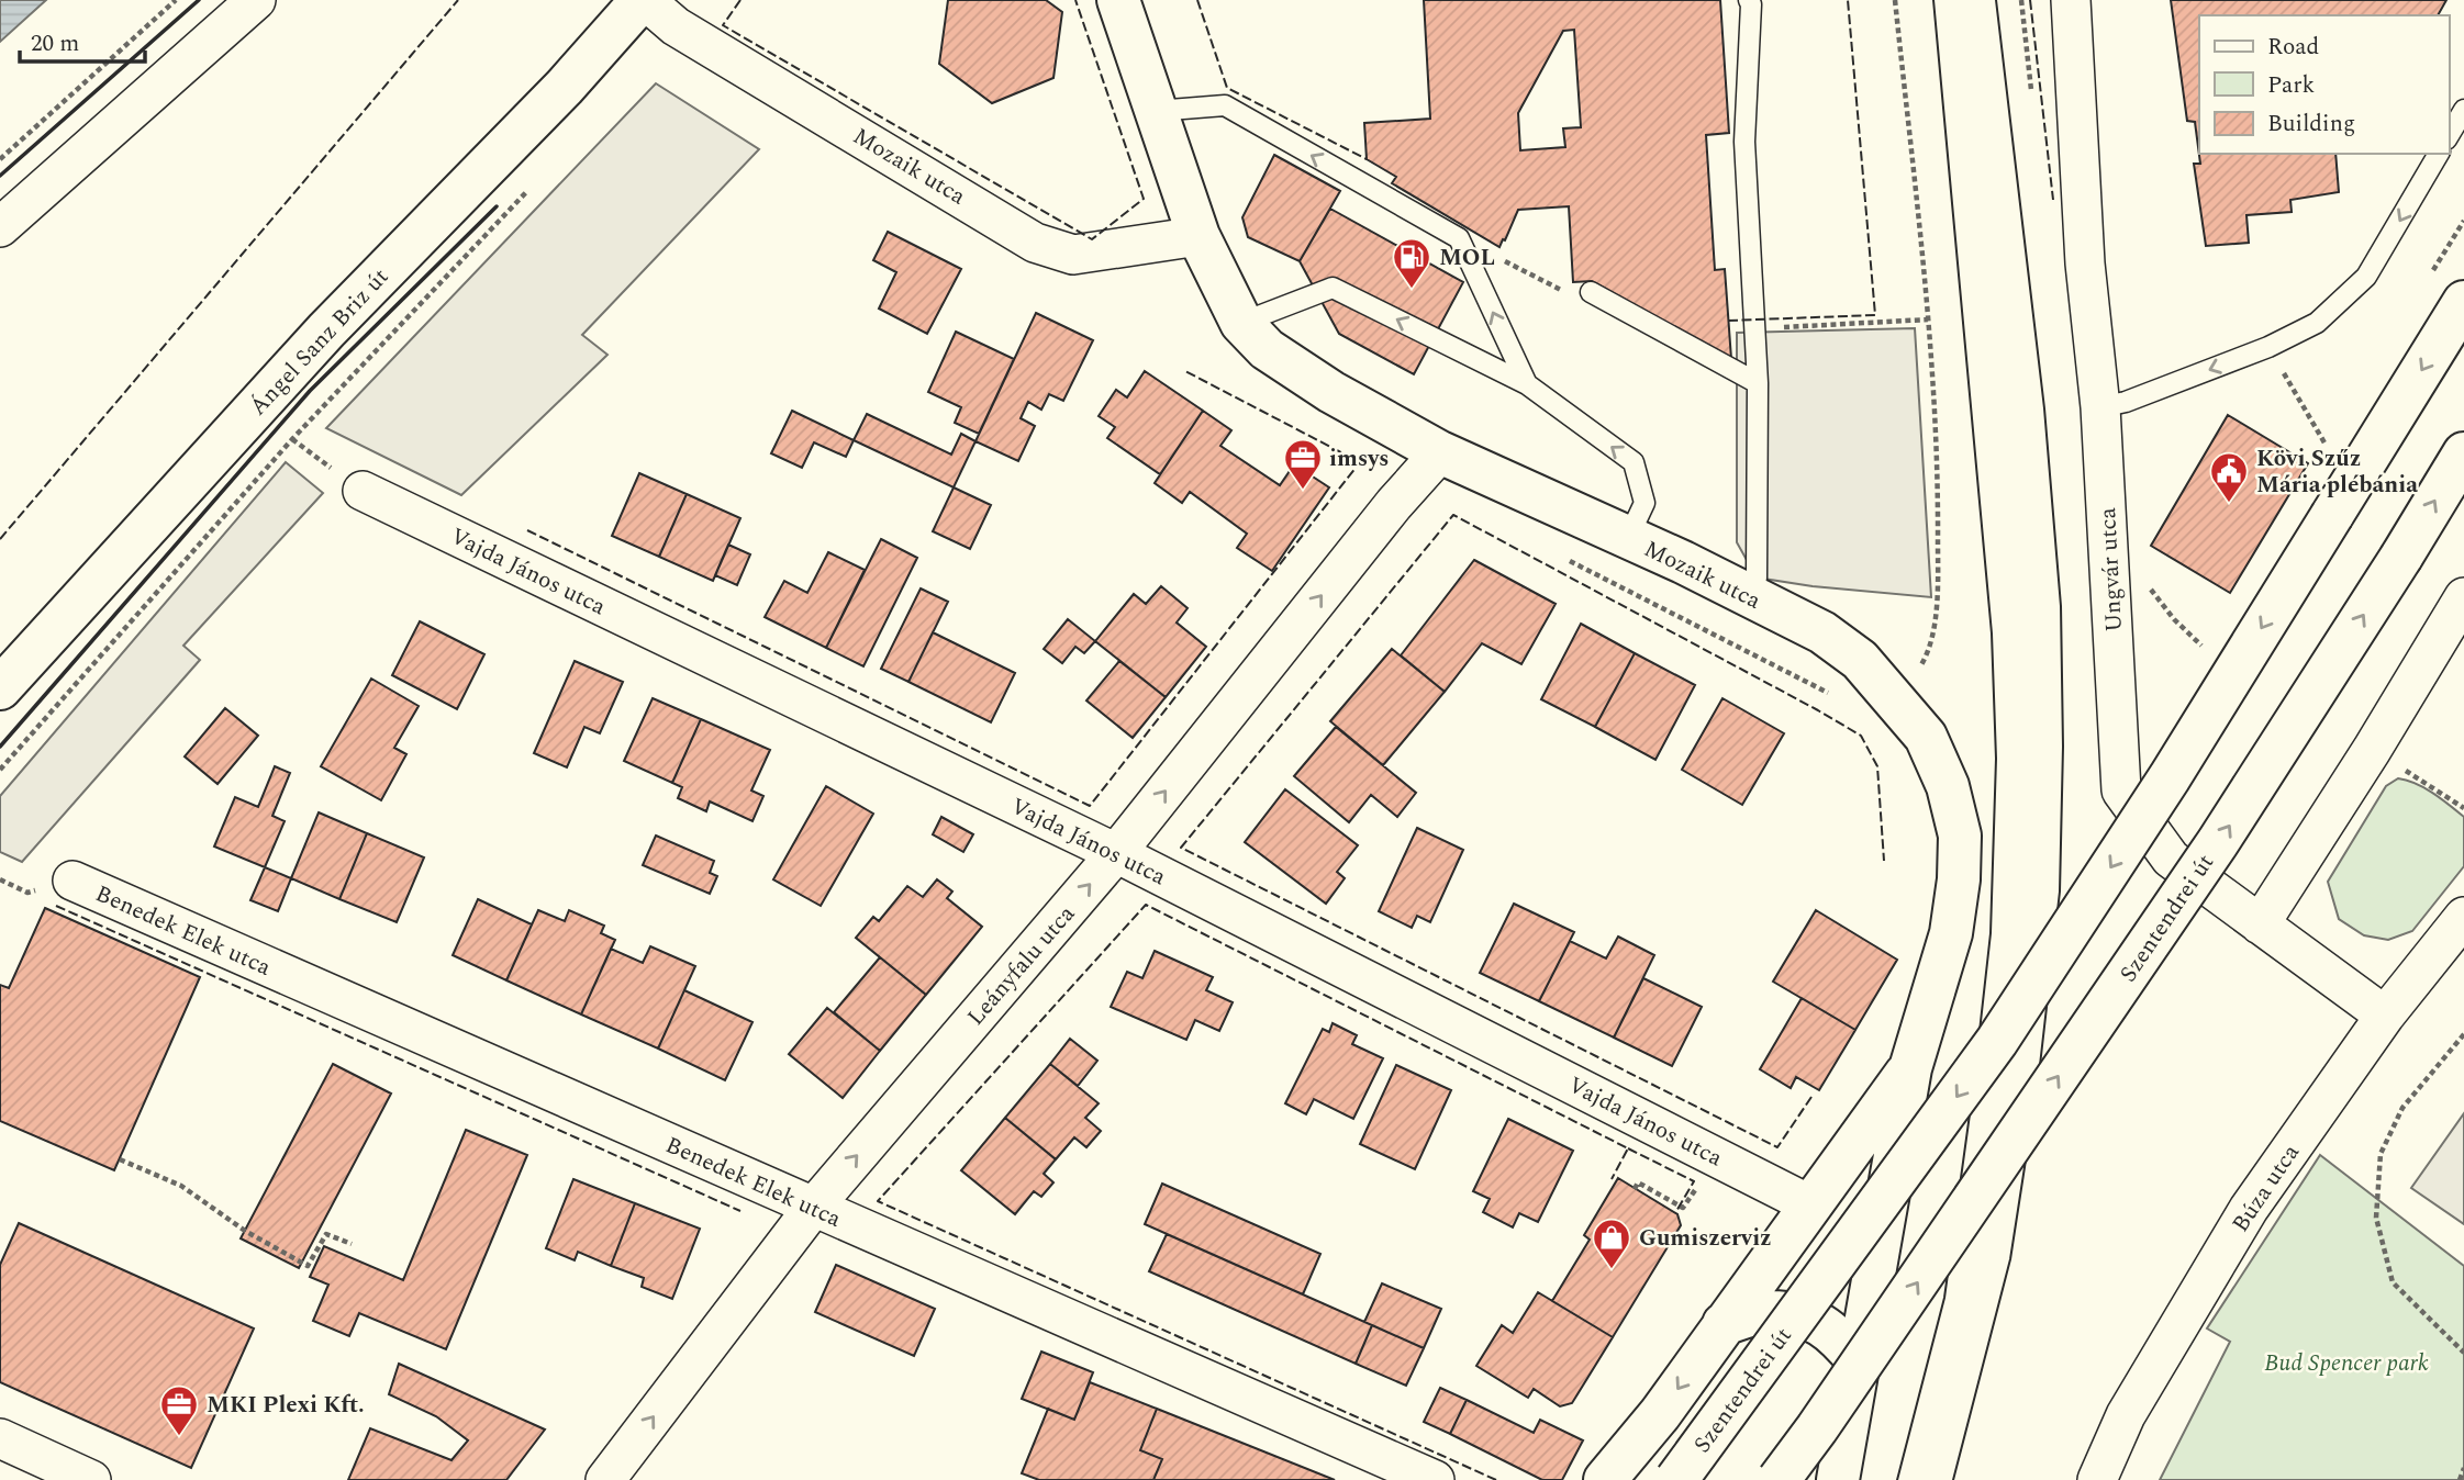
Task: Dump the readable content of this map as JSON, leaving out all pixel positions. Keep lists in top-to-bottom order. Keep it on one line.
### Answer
{"streets":{"main road":["Mozaik utca","Ángel Sanz Briz út","Szentendrei út"],"street":["Ungvár utca","Vajda János utca","Benedek Elek utca","Leányfalu utca","Búza utca"]},"crossings":[["Mozaik utca","Ángel Sanz Briz út"],["Mozaik utca","Leányfalu utca"],["Ungvár utca","Búza utca"],["Vajda János utca","Leányfalu utca"],["Benedek Elek utca","Leányfalu utca"]],"one_way":["Leányfalu utca"],"parks":["Bud Spencer park"],"places":{"fuel station":["MOL"],"office":["imsys","MKI Plexi Kft."],"public building":["Kövi Szűz Mária plébánia"],"shop":["Gumiszerviz"]},"legend":["Road","Park","Building"],"scale_bar":"20 m"}
